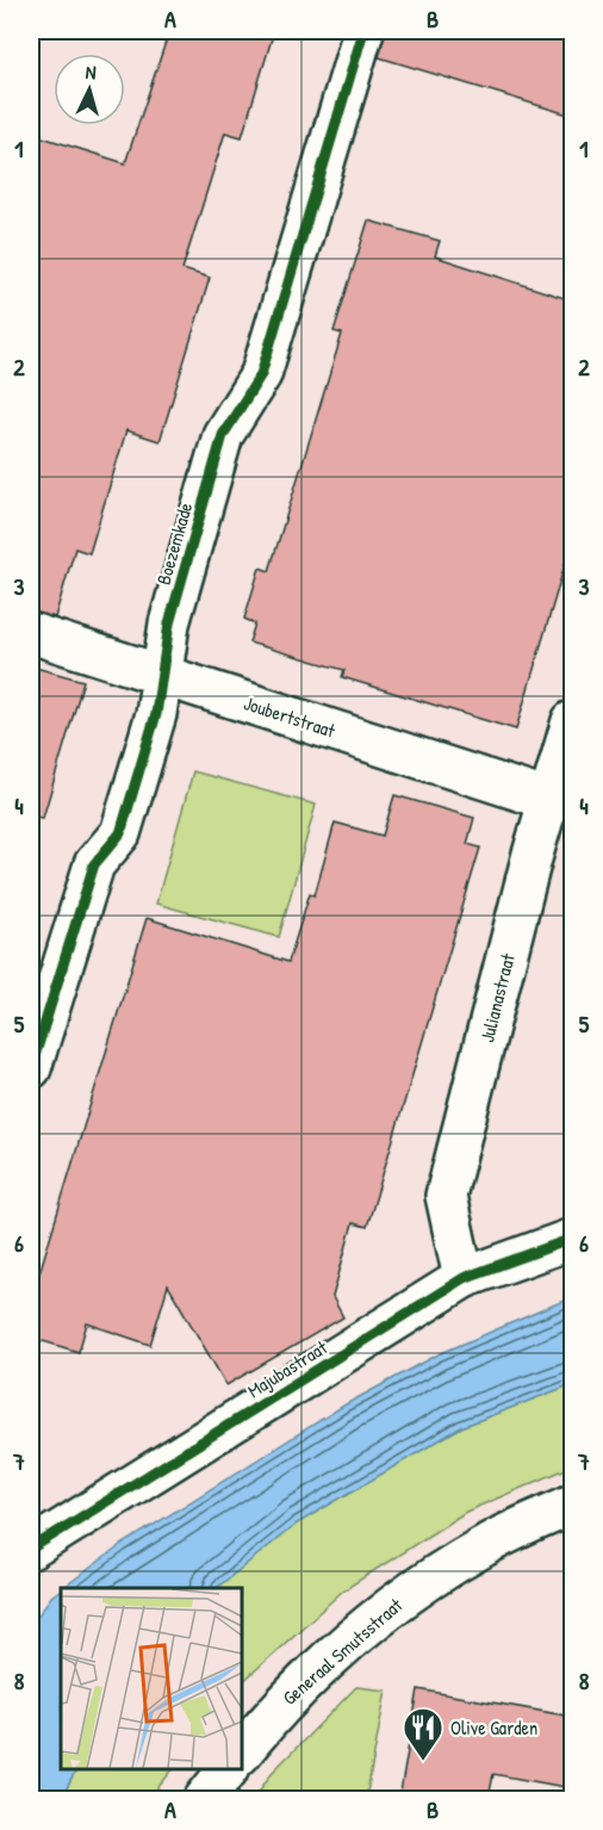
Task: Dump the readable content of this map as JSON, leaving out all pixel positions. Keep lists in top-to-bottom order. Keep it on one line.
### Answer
{"streets":{"street":["Boezemkade","Joubertstraat","Julianastraat","Majubastraat","Generaal Smutsstraat"]},"crossings":[["Boezemkade","Joubertstraat"],["Joubertstraat","Julianastraat"],["Julianastraat","Majubastraat"]],"places":{"restaurant":["Olive Garden"]},"north":"top","grid":{"columns":["A","B"],"rows":["1","2","3","4","5","6","7","8"]}}
